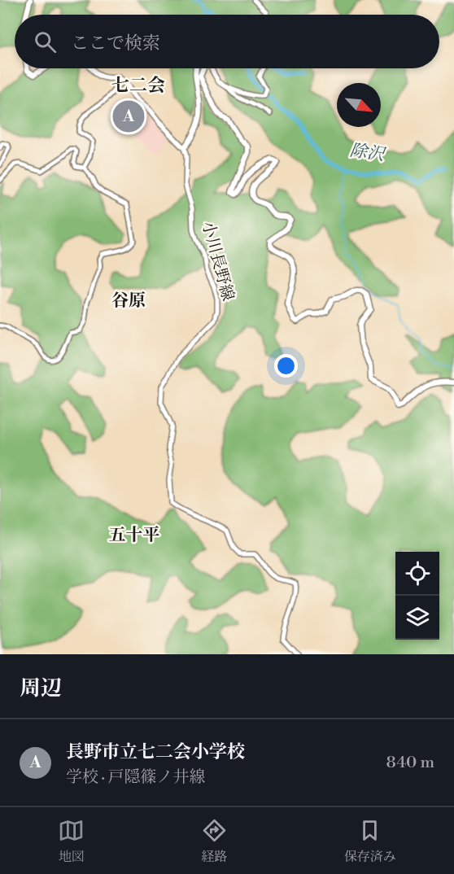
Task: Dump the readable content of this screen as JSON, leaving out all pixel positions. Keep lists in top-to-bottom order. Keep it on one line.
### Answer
{"streets":{"main road":["小川長野線"]},"districts":["七二会","谷原","五十平"],"water":["除沢"],"north":"bottom right","page":{"search":"ここで検索","pins":"A","heading":"周辺","list":[{"mark":"A","name":"長野市立七二会小学校","note":"学校 · 戸隠篠ノ井線","value":"840 m"}],"nav":["地図","経路","保存済み"]}}
